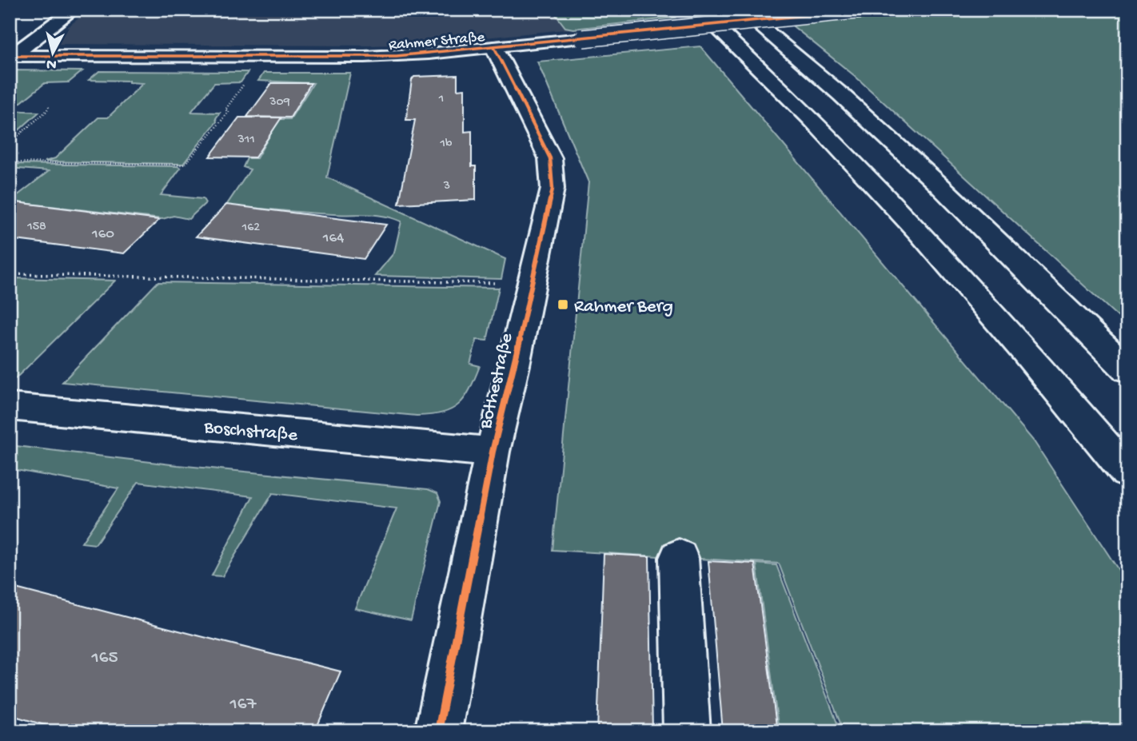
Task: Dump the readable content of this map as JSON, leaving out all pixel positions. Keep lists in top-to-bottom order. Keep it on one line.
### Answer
{"streets":{"main road":["Rahmer Straße","Bothestraße","Boschstraße"]},"crossings":[["Rahmer Straße","Bothestraße"],["Bothestraße","Boschstraße"]],"places":{"transit":["Rahmer Berg"]},"house_numbers":["1","309","311","1b","3","158","162","160","164","165","167"],"north":"bottom"}
